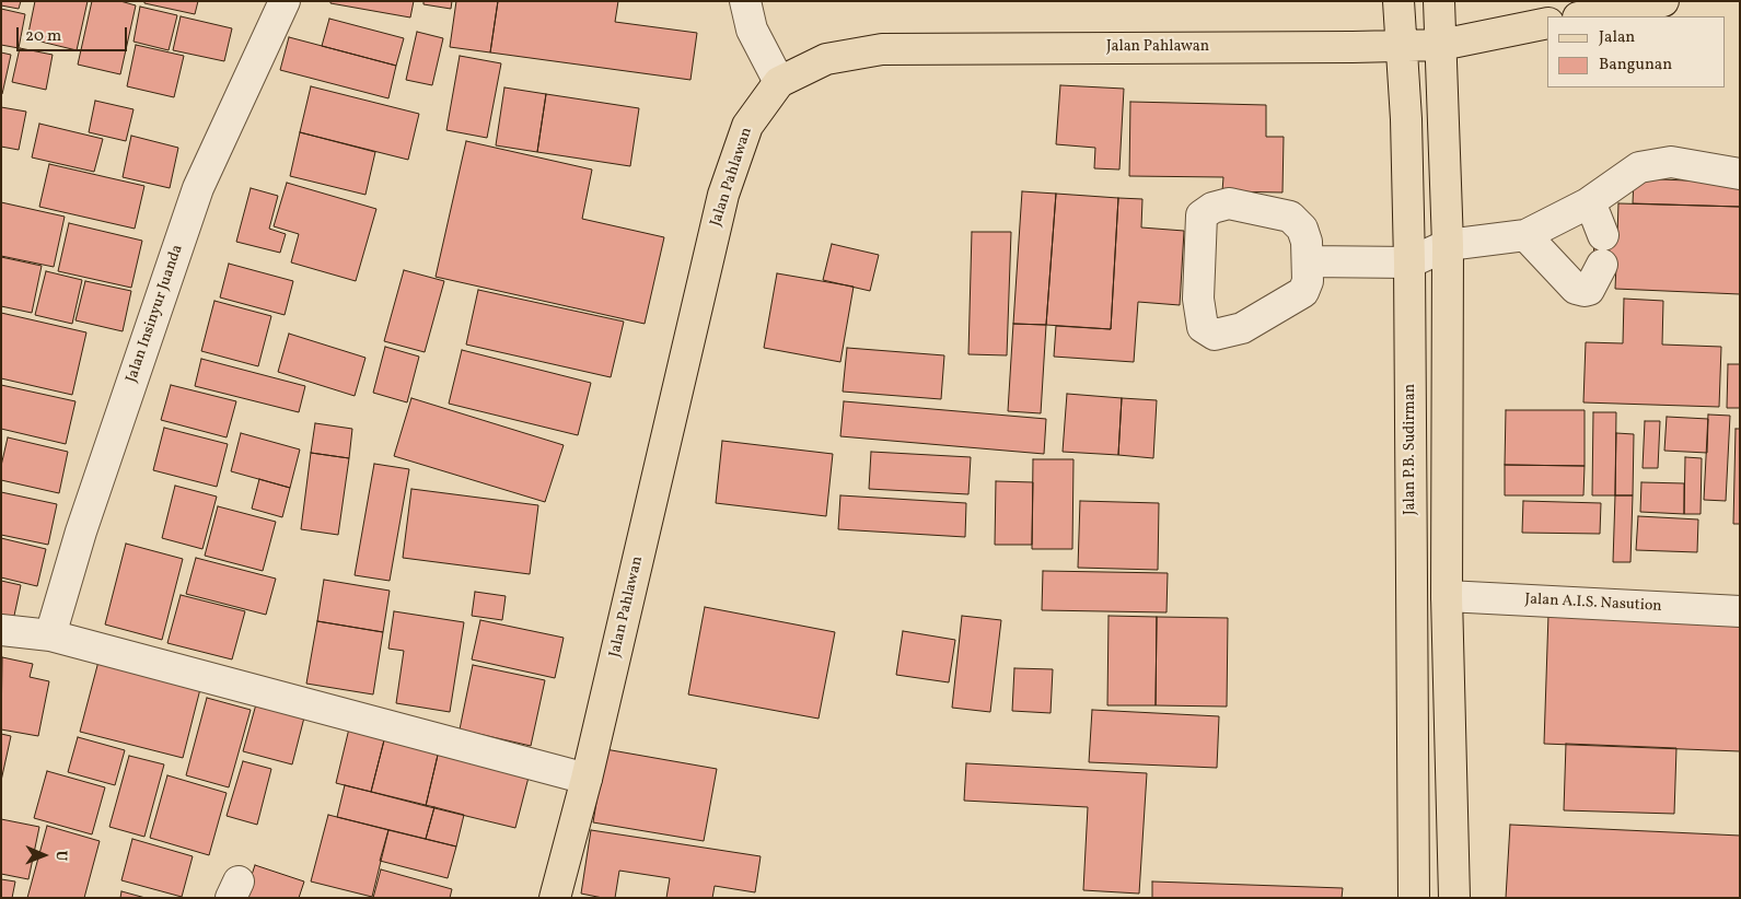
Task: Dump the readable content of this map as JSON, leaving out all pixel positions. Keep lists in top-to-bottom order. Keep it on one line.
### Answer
{"streets":{"main road":["Jalan Pahlawan","Jalan P.B. Sudirman"],"street":["Jalan Insinyur Juanda","Jalan A.I.S. Nasution"]},"crossings":[["Jalan Pahlawan","Jalan P.B. Sudirman"]],"legend":["Jalan","Bangunan"],"scale_bar":"20 m","north":"right"}
